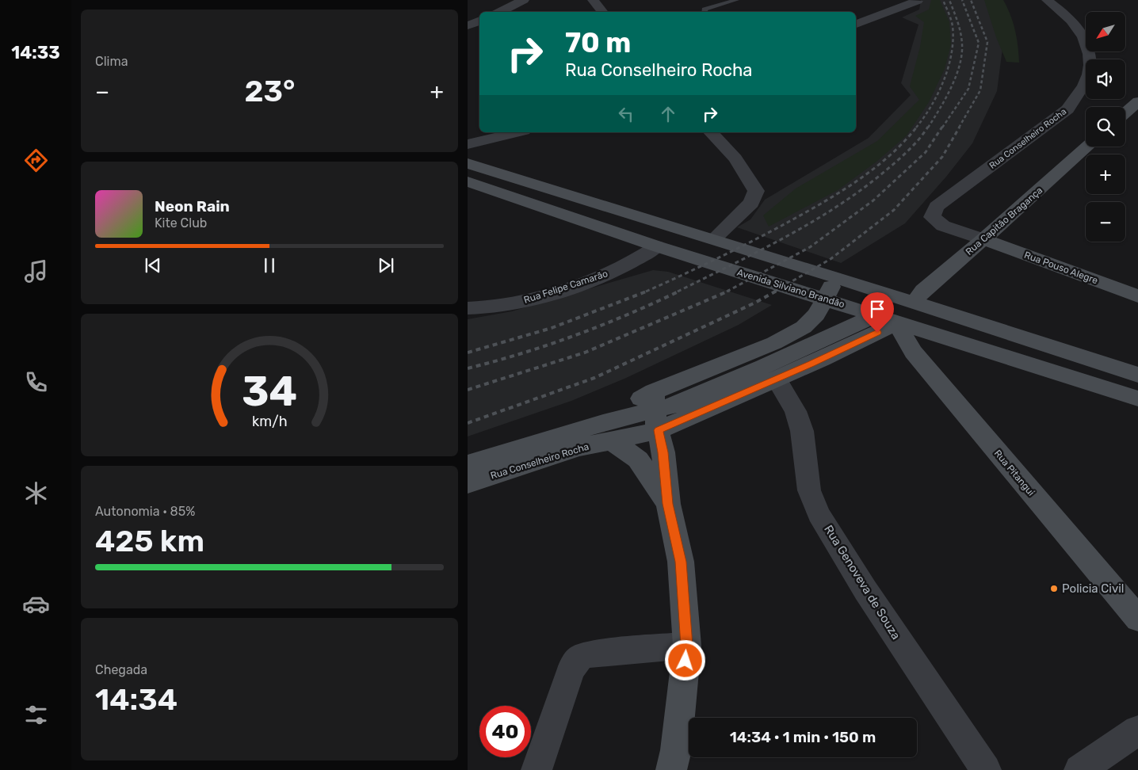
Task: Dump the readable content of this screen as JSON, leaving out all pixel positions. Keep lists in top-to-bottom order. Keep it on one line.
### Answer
{"streets":{"main road":["Rua Conselheiro Rocha","Rua Capitão Bragança","Rua Pouso Alegre","Avenida Silviano Brandão","Rua Pitangui"],"street":["Rua Felipe Camarão","Rua Genoveva de Souza"]},"crossings":[["Rua Conselheiro Rocha","Rua Capitão Bragança"],["Rua Conselheiro Rocha","Rua Pouso Alegre"],["Rua Conselheiro Rocha","Avenida Silviano Brandão"],["Rua Conselheiro Rocha","Rua Pitangui"],["Rua Conselheiro Rocha","Rua Genoveva de Souza"],["Rua Capitão Bragança","Rua Pouso Alegre"],["Rua Felipe Camarão","Avenida Silviano Brandão"],["Avenida Silviano Brandão","Rua Pitangui"]],"places":["Policia Civil"],"north":"bottom left","page":{"tabs":"14:33","tile":["Clima",["Autonomia · 85%","425 km"],["Chegada","14:34"]],"map_buttons":["+","−"],"turn":["70 m","Rua Conselheiro Rocha"],"heat":["−","23°","+"],"song":["Neon Rain","Kite Club"],"limit":"40","trip":"14:34 · 1 min · 150 m","gauge":["34","km/h"]}}
